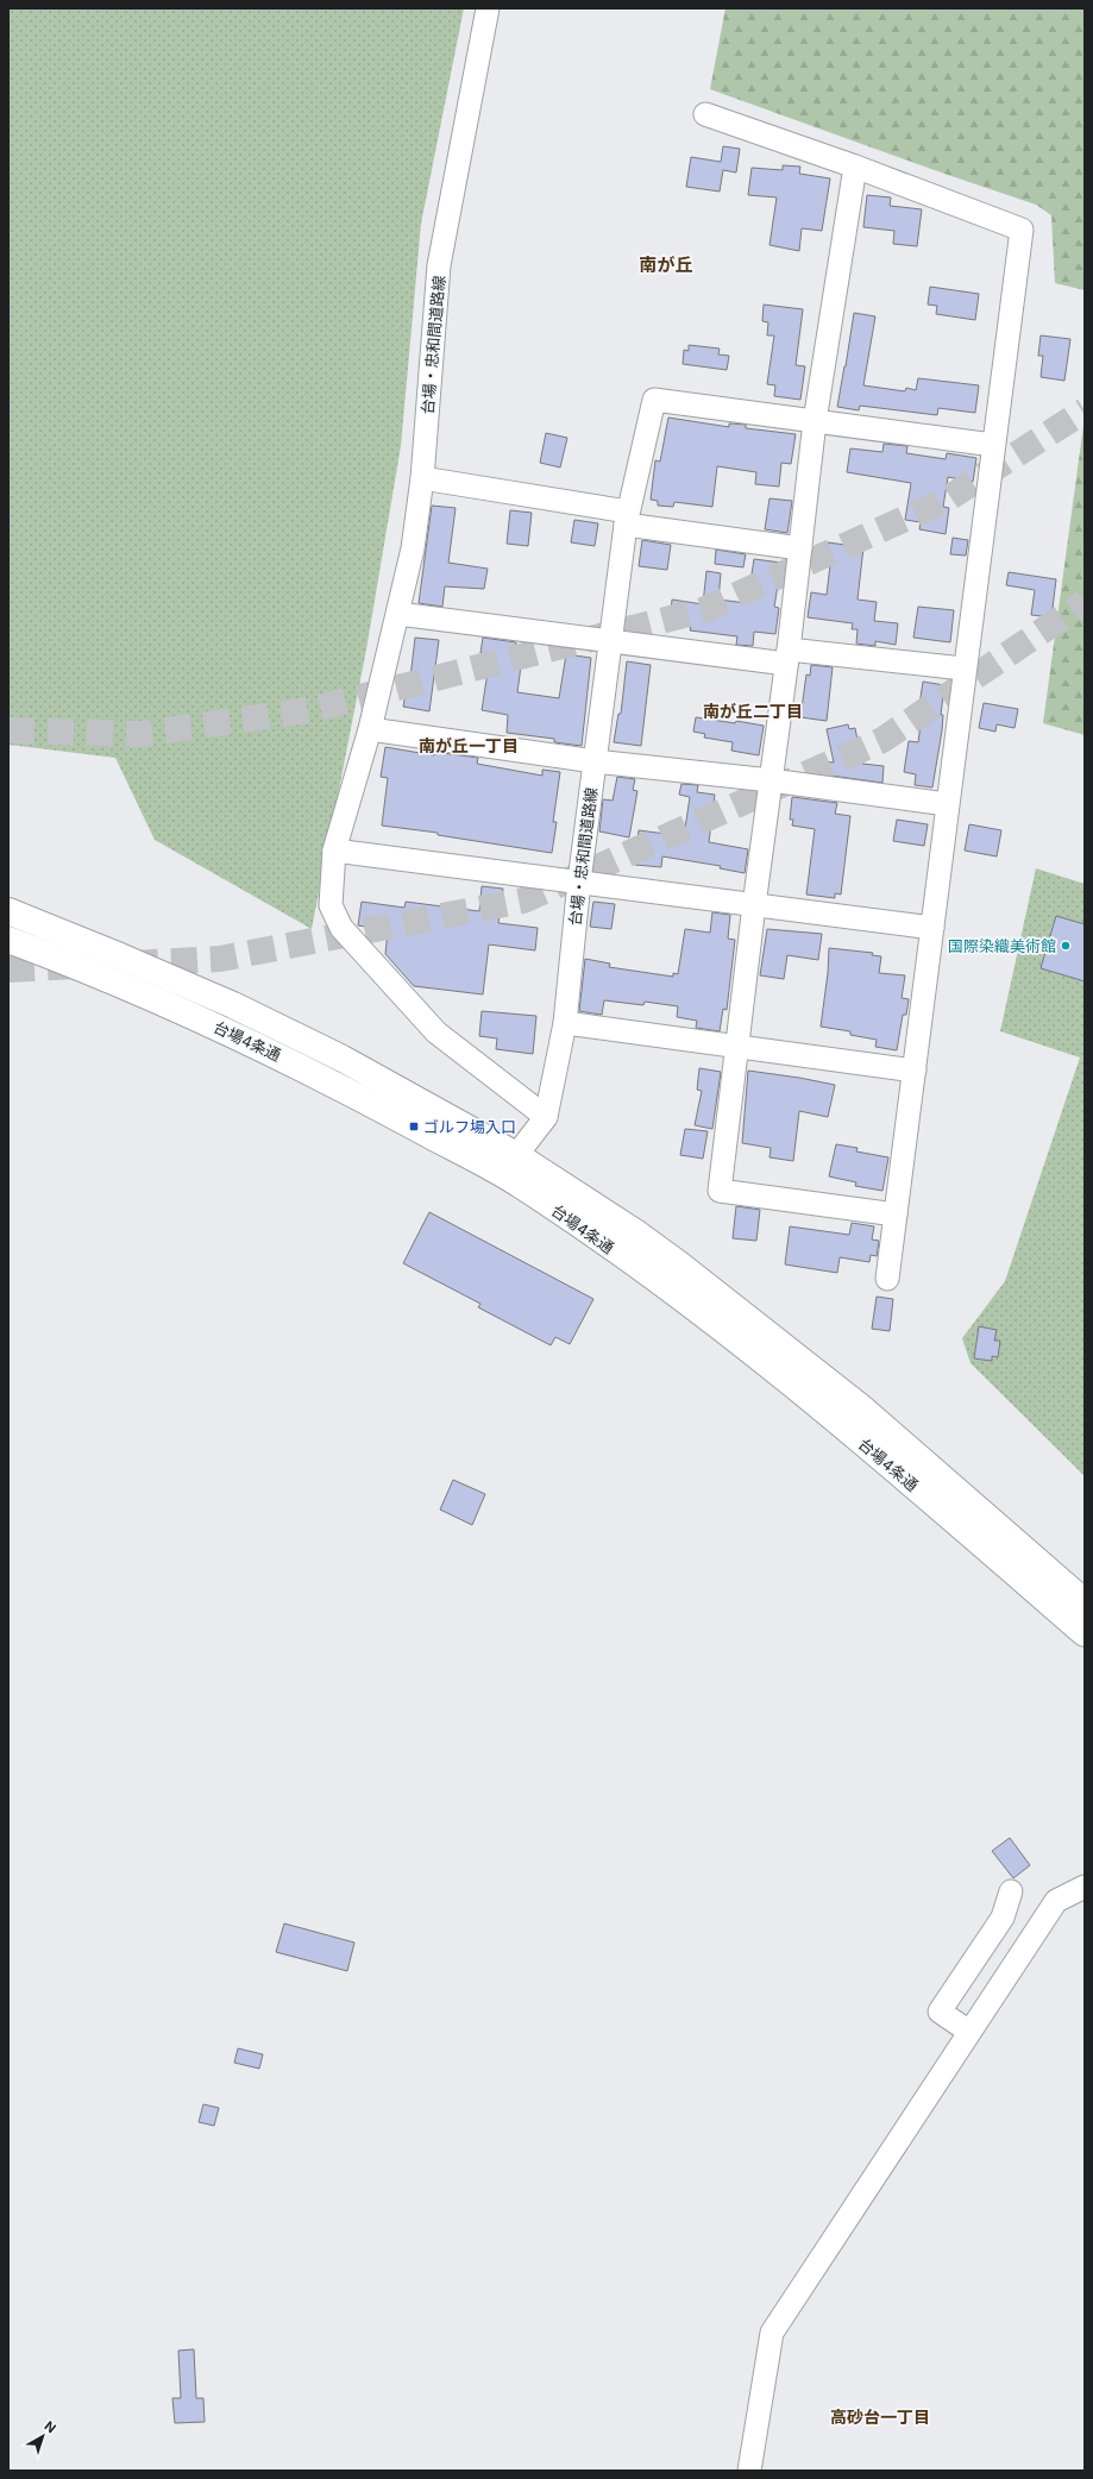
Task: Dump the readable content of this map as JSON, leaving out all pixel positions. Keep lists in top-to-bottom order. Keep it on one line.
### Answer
{"streets":{"highway":["台場4条通"],"street":["台場・忠和間道路線"]},"crossings":[["台場・忠和間道路線","台場4条通"]],"districts":["南が丘","南が丘二丁目","南が丘一丁目","高砂台一丁目"],"places":{"other":["国際染織美術館"],"transit":["ゴルフ場入口"]},"north":"top right"}
